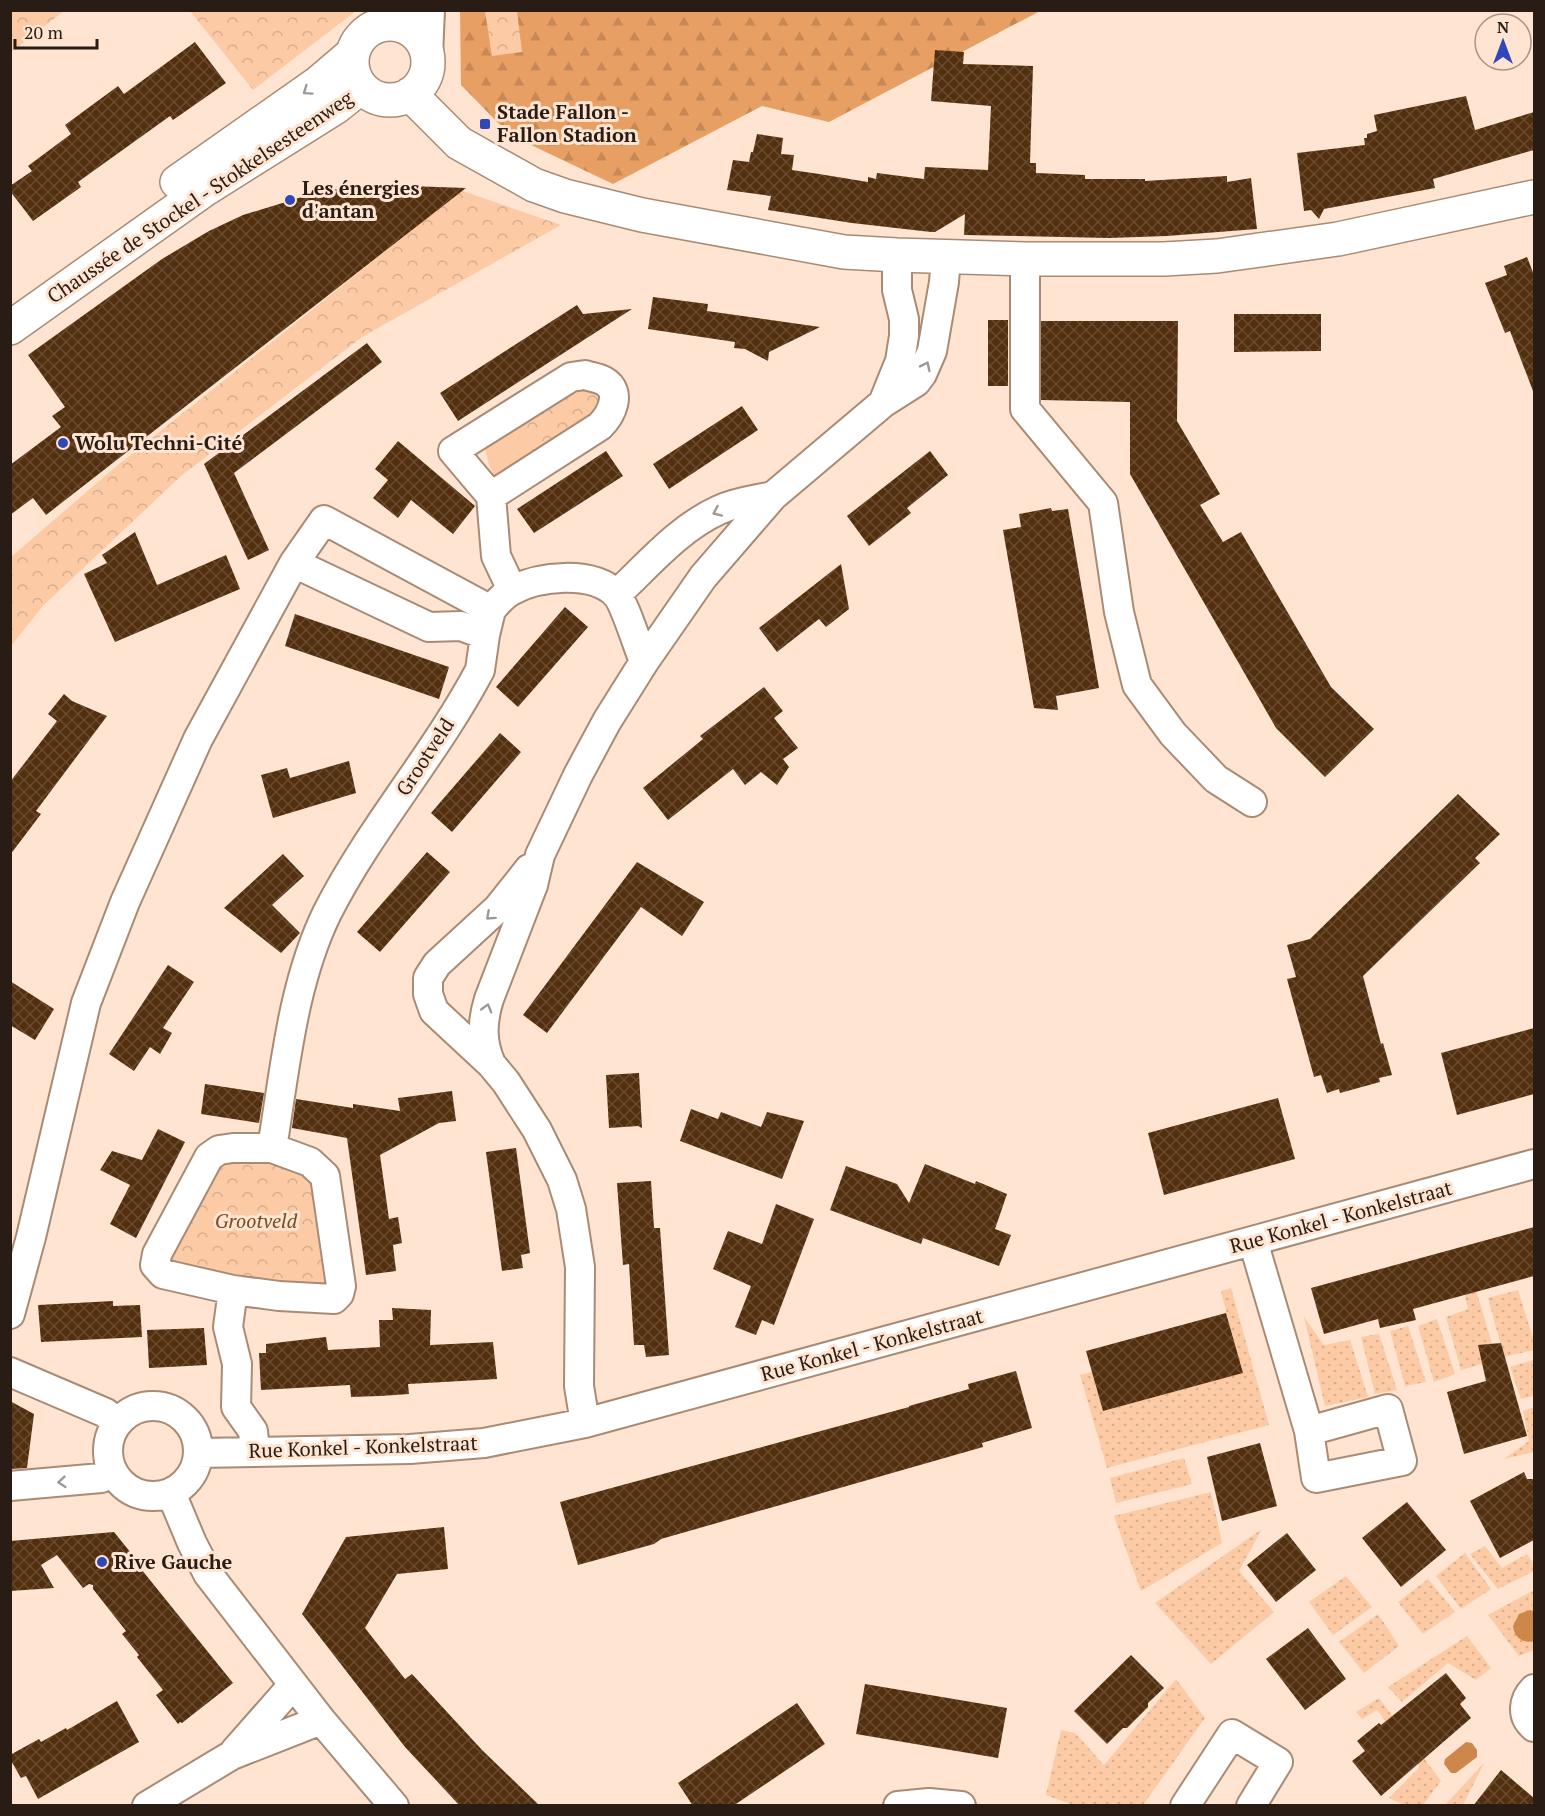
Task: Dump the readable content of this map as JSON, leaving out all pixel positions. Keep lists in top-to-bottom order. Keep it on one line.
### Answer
{"streets":{"street":["Chaussée de Stockel - Stokkelsesteenweg","Grootveld","Rue Konkel - Konkelstraat"]},"parks":["Grootveld"],"places":{"transit":["Stade Fallon - Fallon Stadion"],"other":["Les énergies d'antan","Wolu Techni-Cité","Rive Gauche"]},"scale_bar":"20 m","north":"top"}
